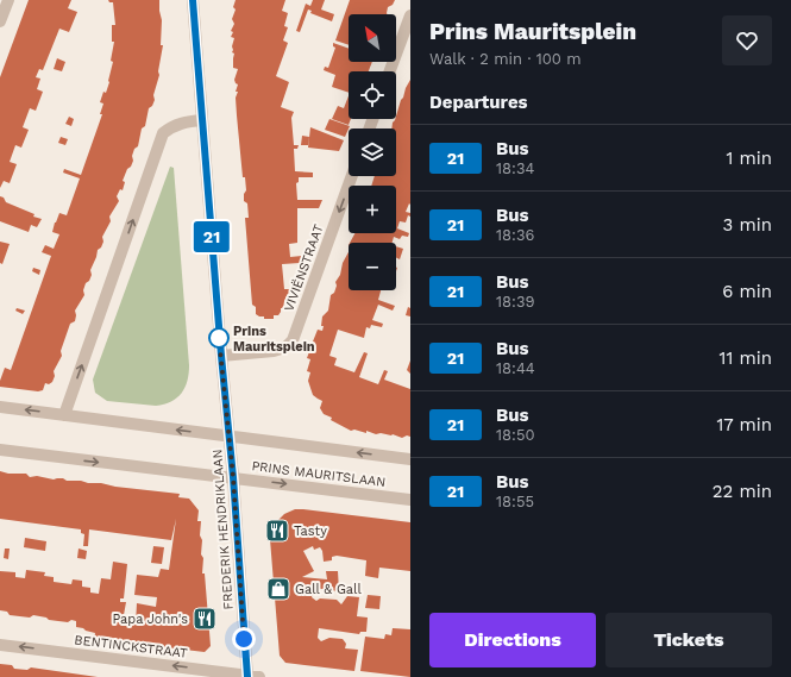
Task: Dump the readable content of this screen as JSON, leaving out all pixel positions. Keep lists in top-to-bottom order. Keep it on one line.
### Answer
{"streets":{"street":["VIVIËNSTRAAT","PRINS MAURITSLAAN","FREDERIK HENDRIKLAAN","BENTINCKSTRAAT"]},"crossings":[["PRINS MAURITSLAAN","FREDERIK HENDRIKLAAN"],["FREDERIK HENDRIKLAAN","BENTINCKSTRAAT"]],"one_way":["VIVIËNSTRAAT","BENTINCKSTRAAT"],"places":{"other":["Prins Mauritsplein"],"restaurant":["Tasty","Papa John's"],"shop":["Gall & Gall"]},"lines":["bus line 21"],"north":"top left","page":{"on_map":"21","heading":[["Prins Mauritsplein","Walk · 2 min · 100 m"],"Departures"],"map_buttons":["+","−"],"list":[{"mark":"21","name":"Bus","note":"18:34","value":"1 min"},{"mark":"21","name":"Bus","note":"18:36","value":"3 min"},{"mark":"21","name":"Bus","note":"18:39","value":"6 min"},{"mark":"21","name":"Bus","note":"18:44","value":"11 min"},{"mark":"21","name":"Bus","note":"18:50","value":"17 min"},{"mark":"21","name":"Bus","note":"18:55","value":"22 min"}],"buttons":["Directions","Tickets"]}}
